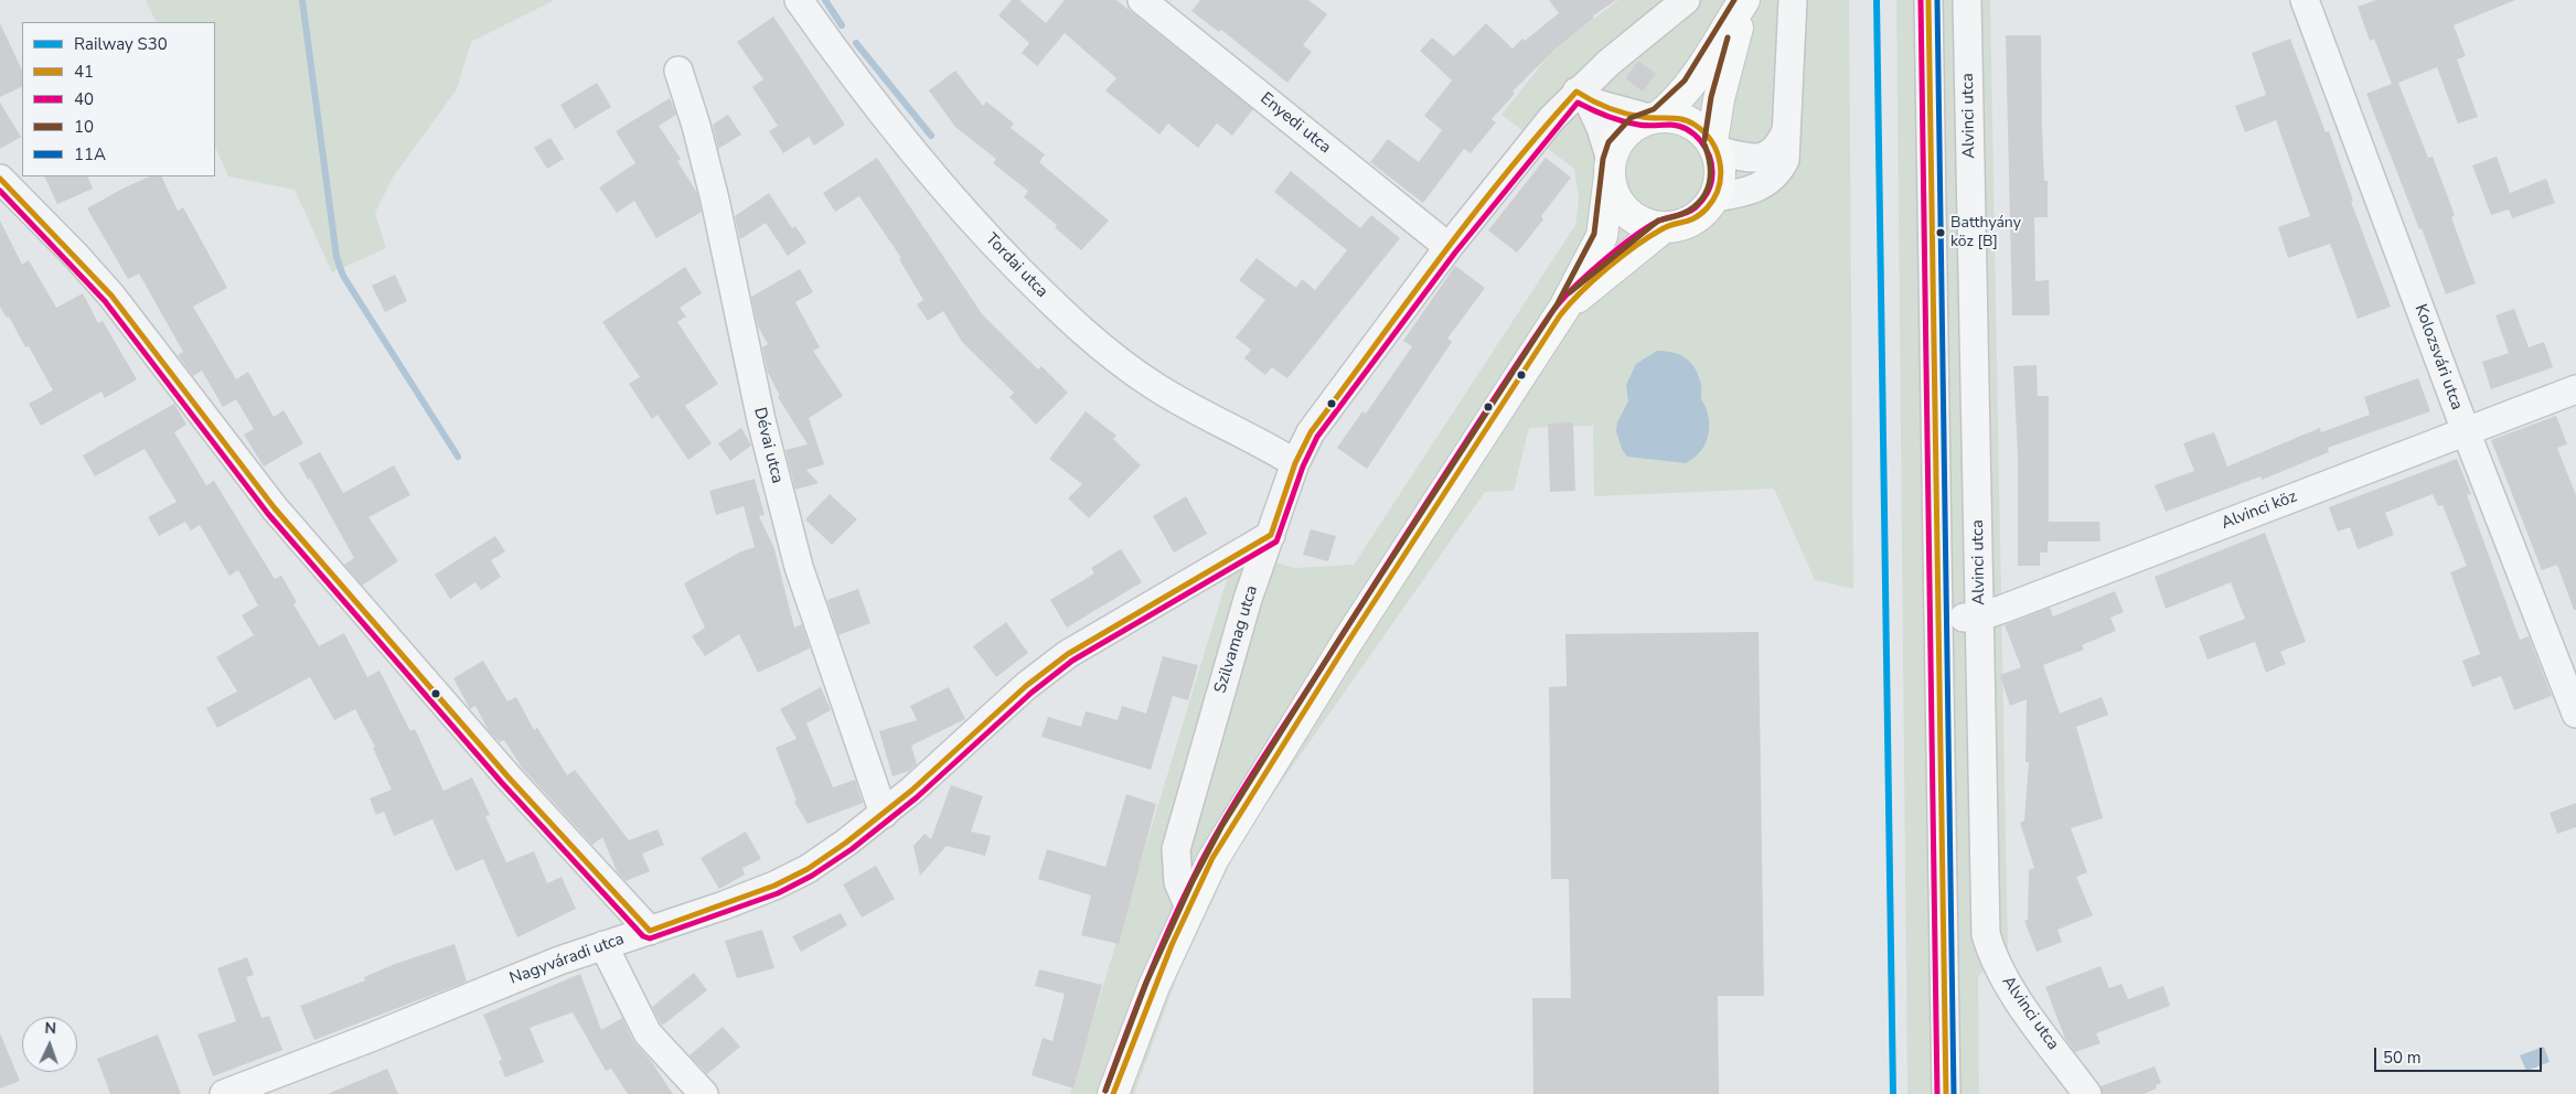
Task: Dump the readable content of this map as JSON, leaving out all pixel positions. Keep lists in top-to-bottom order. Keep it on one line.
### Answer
{"streets":{"street":["Alvinci utca","Enyedi utca","Tordai utca","Kolozsvári utca","Dévai utca","Alvinci köz","Szilvamag utca","Nagyváradi utca"]},"crossings":[["Alvinci utca","Alvinci köz"],["Enyedi utca","Szilvamag utca"],["Tordai utca","Szilvamag utca"],["Kolozsvári utca","Alvinci köz"],["Dévai utca","Nagyváradi utca"],["Szilvamag utca","Nagyváradi utca"]],"places":["Batthyány köz [B]"],"lines":["rail line S30","transit line 41","transit line 40","transit line 10","transit line 11A"],"legend":["Railway S30","41","40","10","11A"],"scale_bar":"50 m","north":"top"}
